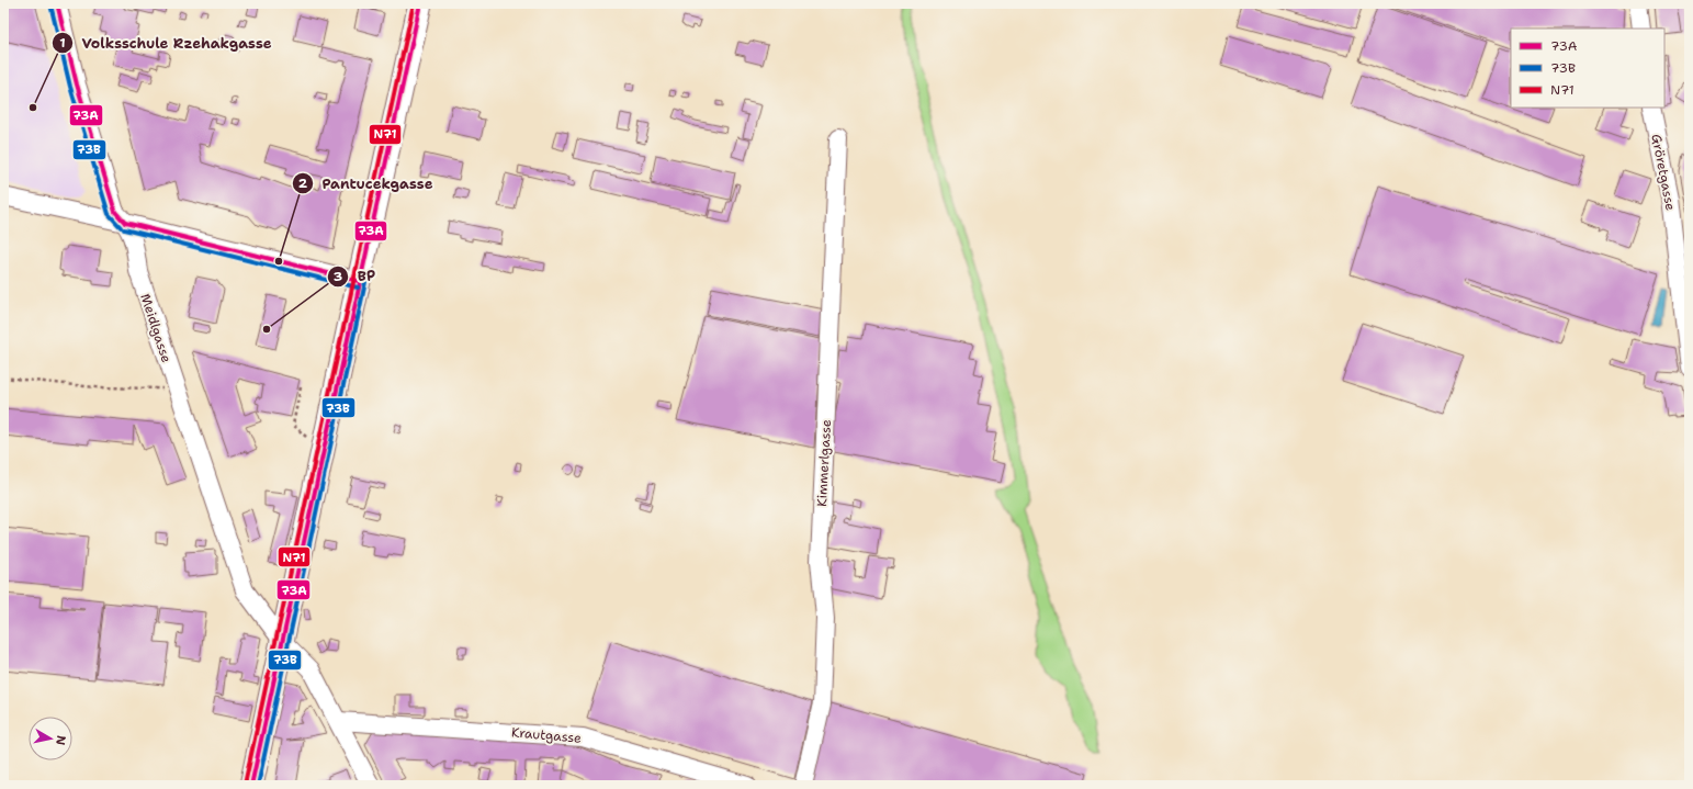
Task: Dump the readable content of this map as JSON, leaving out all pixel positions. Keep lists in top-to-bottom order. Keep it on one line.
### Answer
{"streets":{"street":["Gröretgasse","Meidlgasse","Kimmerlgasse","Krautgasse"]},"crossings":[["Meidlgasse","Krautgasse"]],"places":["Volksschule Rzehakgasse","Pantucekgasse","BP"],"lines":["transit line 73A","transit line N71","transit line 73B"],"legend":["73A","73B","N71"],"north":"right"}
